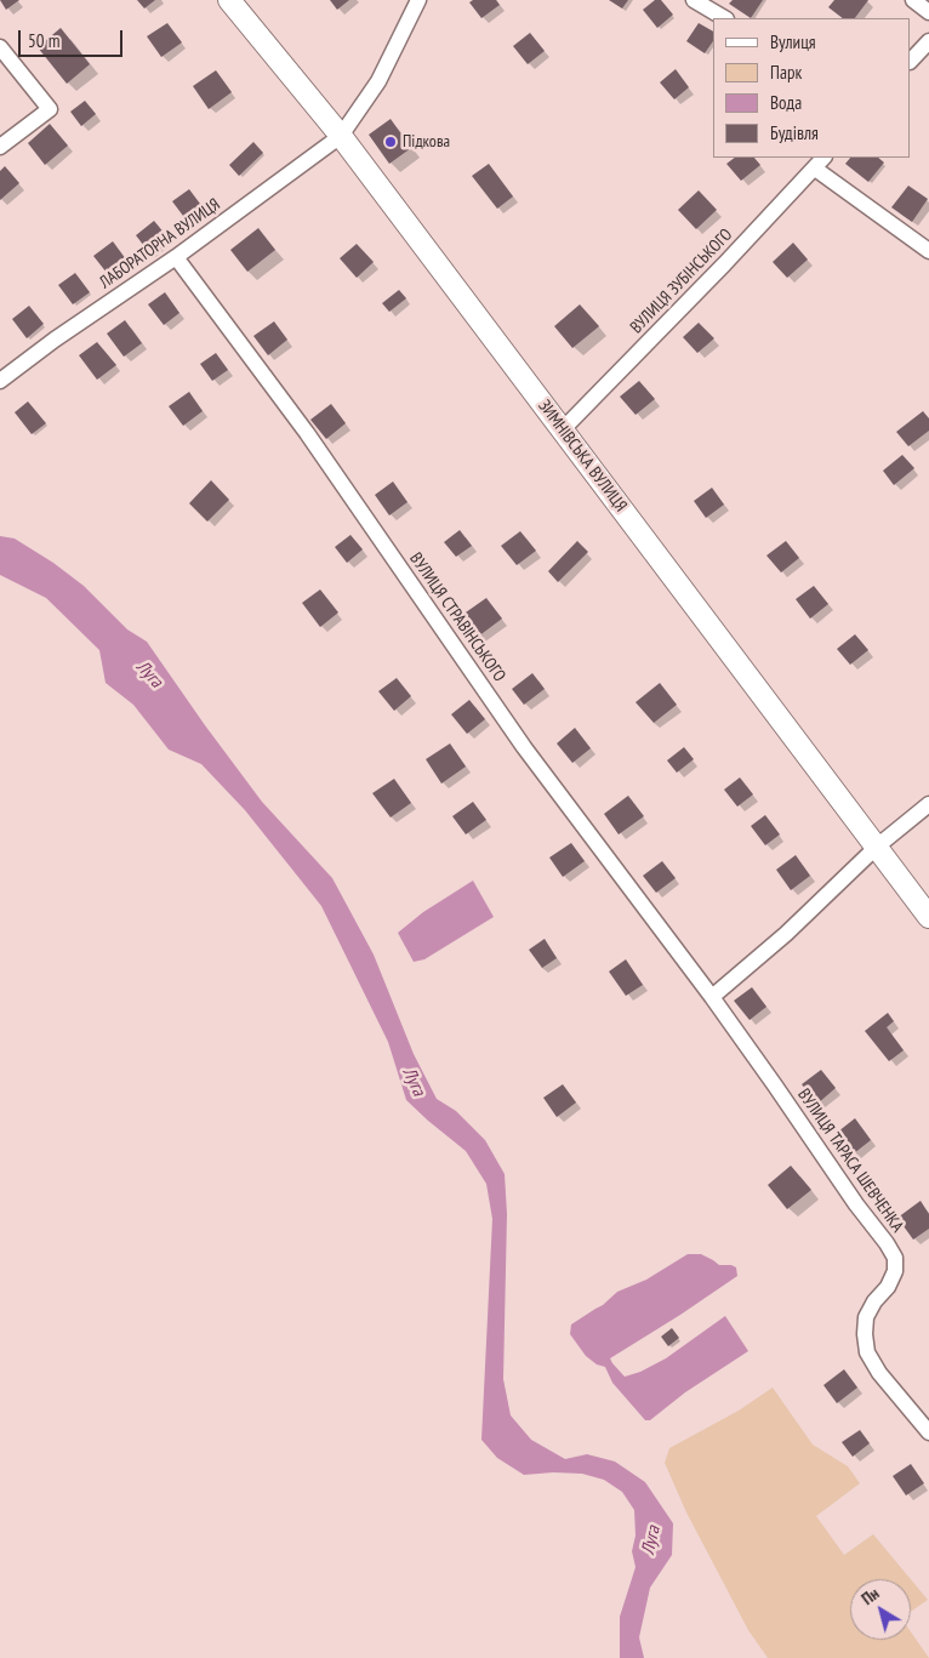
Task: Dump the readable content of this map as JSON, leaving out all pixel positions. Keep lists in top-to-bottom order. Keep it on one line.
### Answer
{"streets":{"main road":["ЗИМНІВСЬКА ВУЛИЦЯ"],"street":["ЛАБОРАТОРНА ВУЛИЦЯ","ВУЛИЦЯ ЗУБІНСЬКОГО","ВУЛИЦЯ СТРАВІНСЬКОГО","ВУЛИЦЯ ТАРАСА ШЕВЧЕНКА"]},"crossings":[["ЛАБОРАТОРНА ВУЛИЦЯ","ЗИМНІВСЬКА ВУЛИЦЯ"],["ЛАБОРАТОРНА ВУЛИЦЯ","ВУЛИЦЯ СТРАВІНСЬКОГО"],["ВУЛИЦЯ ЗУБІНСЬКОГО","ЗИМНІВСЬКА ВУЛИЦЯ"],["ВУЛИЦЯ СТРАВІНСЬКОГО","ВУЛИЦЯ ТАРАСА ШЕВЧЕНКА"]],"water":["Луга"],"places":["Підкова"],"legend":["Вулиця","Парк","Вода","Будівля"],"scale_bar":"50 m","north":"top left"}
